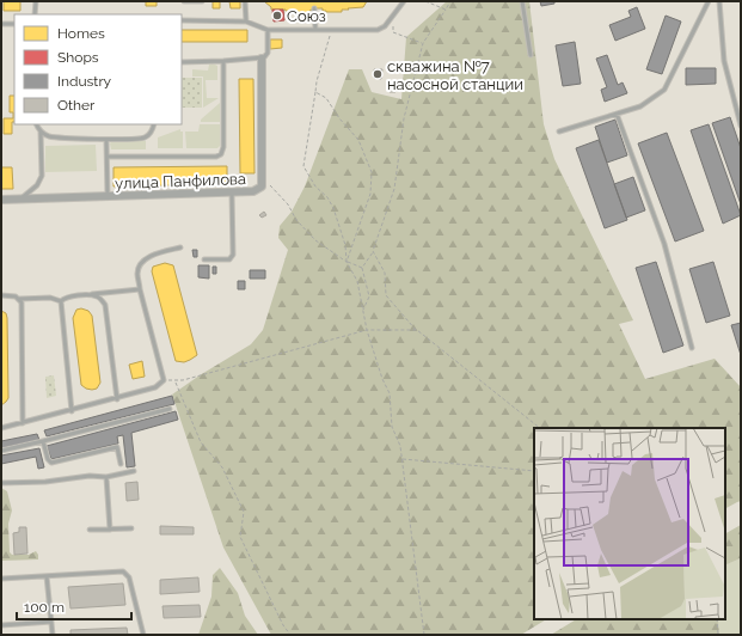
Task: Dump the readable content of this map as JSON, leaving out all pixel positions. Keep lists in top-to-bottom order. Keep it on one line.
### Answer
{"streets":{"street":["улица Панфилова"]},"places":["Союз","скважина №7 насосной станции"],"legend":["Homes","Shops","Industry","Other"],"scale_bar":"100 m"}
